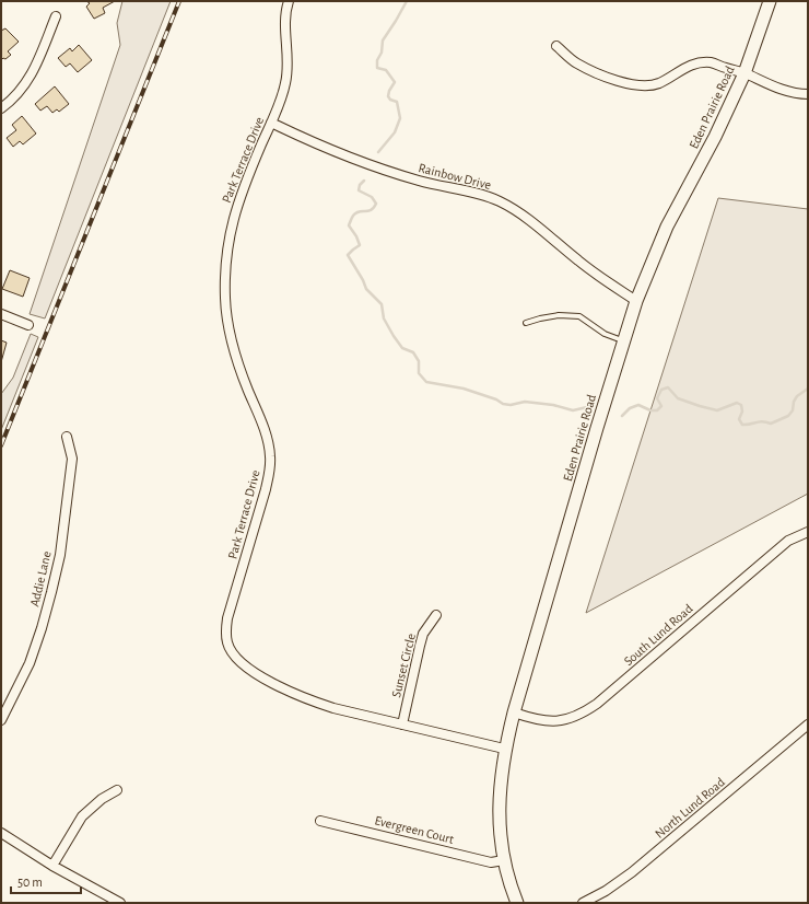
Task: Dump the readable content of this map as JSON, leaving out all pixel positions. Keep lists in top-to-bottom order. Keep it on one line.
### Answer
{"streets":{"main road":["Eden Prairie Road"],"street":["Park Terrace Drive","Rainbow Drive","Addie Lane","South Lund Road","Sunset Circle","North Lund Road","Evergreen Court"]},"crossings":[["Eden Prairie Road","Park Terrace Drive"],["Eden Prairie Road","Rainbow Drive"],["Eden Prairie Road","South Lund Road"],["Eden Prairie Road","Evergreen Court"],["Park Terrace Drive","Rainbow Drive"],["Park Terrace Drive","Sunset Circle"]],"scale_bar":"50 m"}
